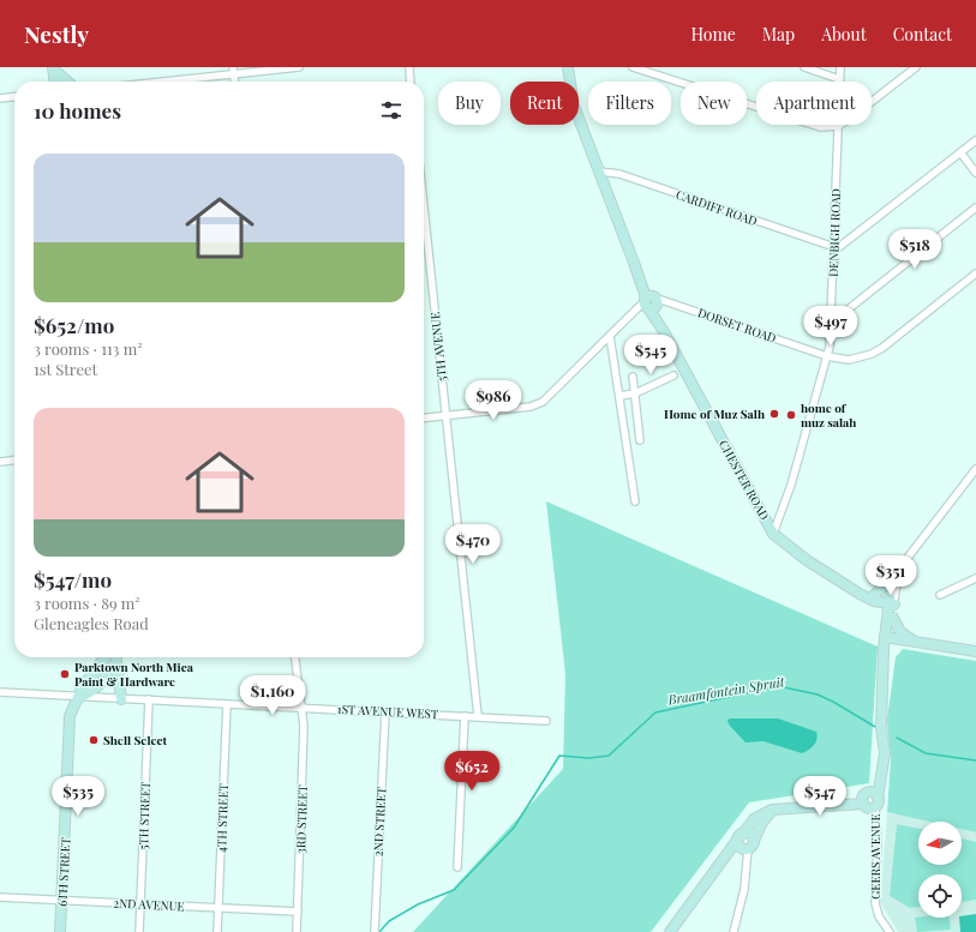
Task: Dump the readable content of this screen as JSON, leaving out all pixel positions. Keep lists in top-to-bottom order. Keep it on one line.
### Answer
{"streets":{"street":["CARDIFF ROAD","DENBIGH ROAD","DORSET ROAD","5TH AVENUE","CHESTER ROAD","1ST AVENUE WEST","5TH STREET","4TH STREET","3RD STREET","2ND STREET","GEERS AVENUE","6TH STREET","2ND AVENUE"]},"crossings":[["CARDIFF ROAD","DENBIGH ROAD"],["CARDIFF ROAD","CHESTER ROAD"],["DENBIGH ROAD","DORSET ROAD"],["DENBIGH ROAD","CHESTER ROAD"],["DORSET ROAD","CHESTER ROAD"],["5TH AVENUE","1ST AVENUE WEST"],["1ST AVENUE WEST","5TH STREET"],["1ST AVENUE WEST","4TH STREET"],["1ST AVENUE WEST","3RD STREET"],["1ST AVENUE WEST","2ND STREET"],["1ST AVENUE WEST","6TH STREET"],["5TH STREET","2ND AVENUE"],["4TH STREET","2ND AVENUE"],["3RD STREET","2ND AVENUE"],["6TH STREET","2ND AVENUE"]],"water":["Braamfontein Spruit"],"places":["Home of Muz Salh","home of muz salah","Parktown North Mica Paint & Hardware","Shell Select"],"north":"left","page":{"header":"Nestly","nav":["Home","Map","About","Contact"],"chip":["Buy","Rent","Filters","New","Apartment"],"heading":"10 homes","list":[{"name":"$652/mo","note":"3 rooms · 113 m² · 1st Street"},{"name":"$547/mo","note":"3 rooms · 89 m² · Gleneagles Road"}],"price":["$518","$497","$545","$986","$470","$351","$1,160","$652","$535","$547"]}}
